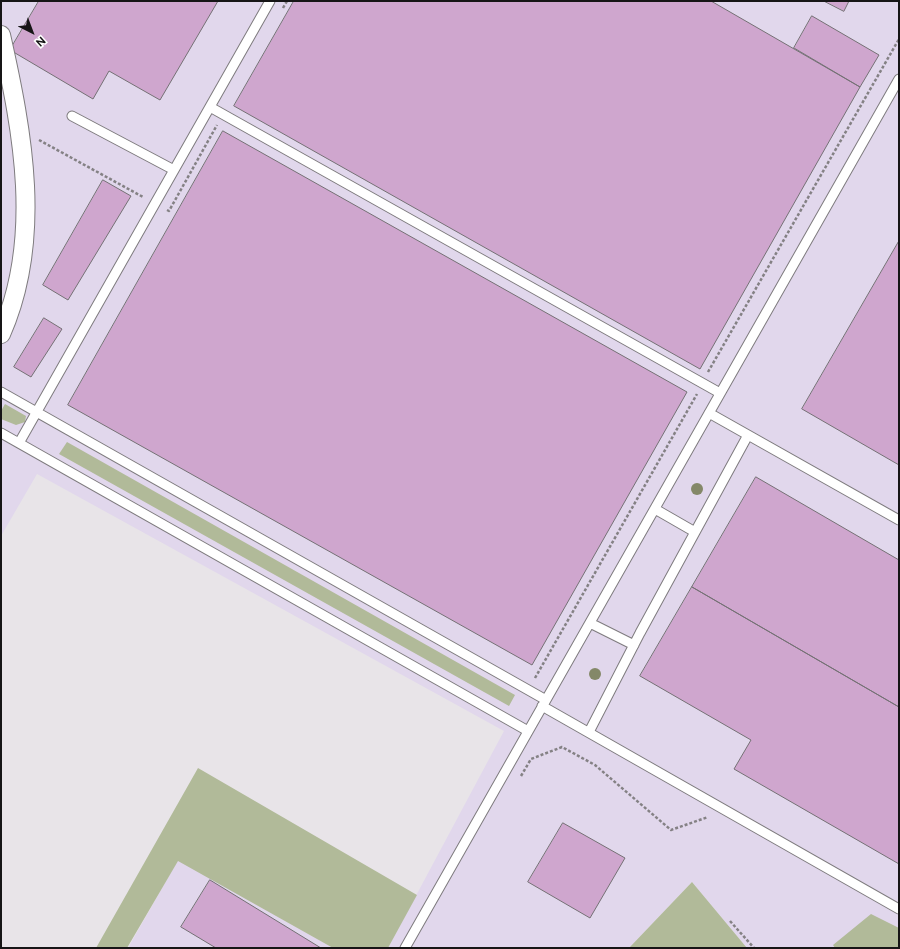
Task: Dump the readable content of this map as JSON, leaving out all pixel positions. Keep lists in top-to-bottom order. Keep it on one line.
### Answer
{"north":"bottom right"}
